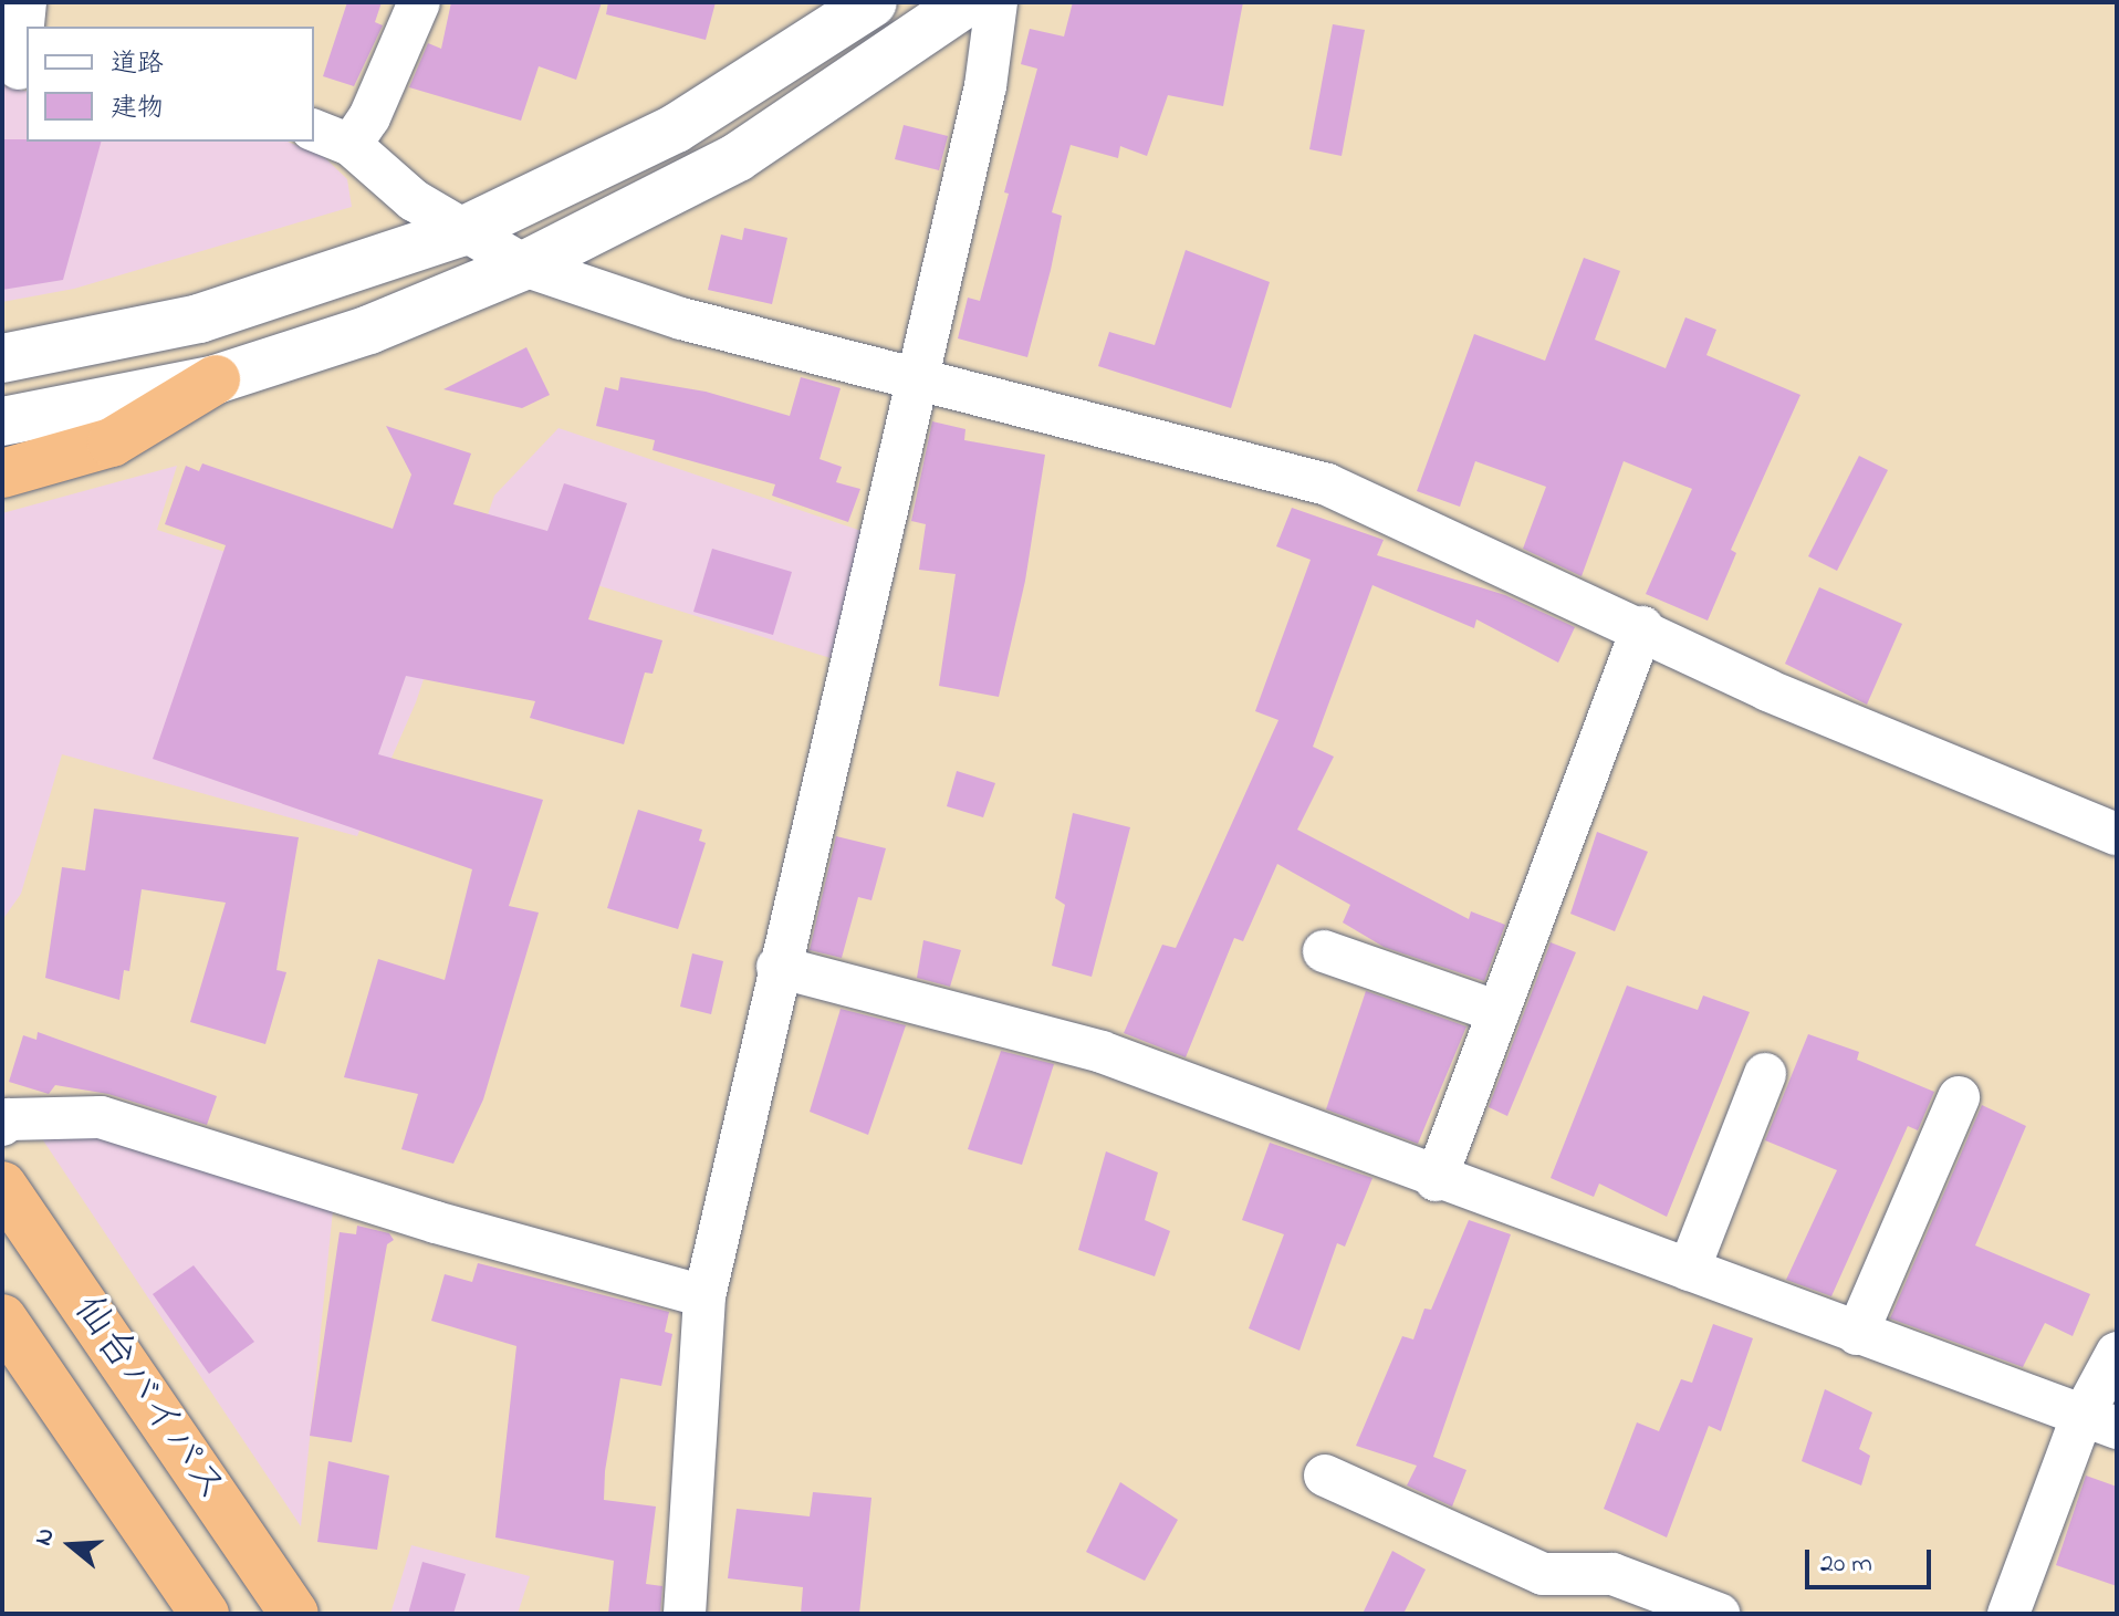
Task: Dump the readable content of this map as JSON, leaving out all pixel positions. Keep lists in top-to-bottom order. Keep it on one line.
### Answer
{"streets":{"highway":["仙台バイパス"]},"legend":["道路","建物"],"scale_bar":"20 m","north":"left"}
